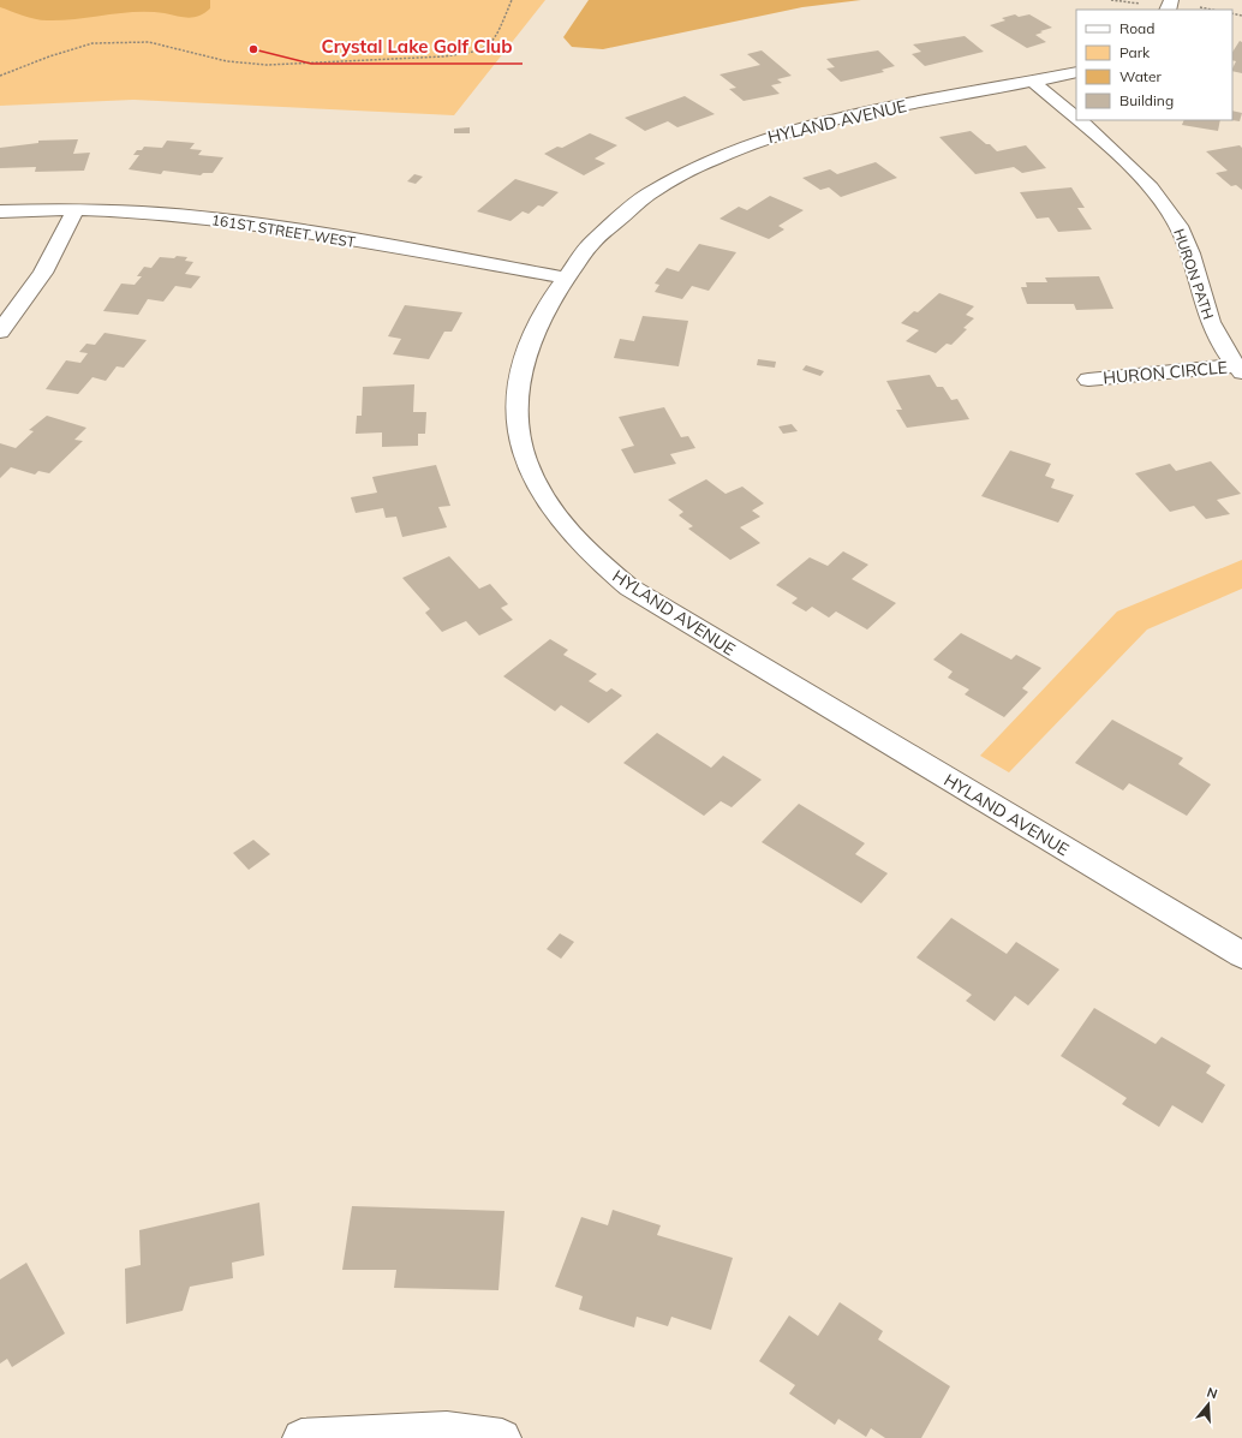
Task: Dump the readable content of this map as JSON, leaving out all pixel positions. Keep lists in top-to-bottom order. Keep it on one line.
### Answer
{"streets":{"street":["HYLAND AVENUE","161ST STREET WEST","HURON PATH","HURON CIRCLE"]},"crossings":[["HYLAND AVENUE","161ST STREET WEST"],["HYLAND AVENUE","HURON PATH"],["HURON PATH","HURON CIRCLE"]],"places":["Crystal Lake Golf Club"],"legend":["Road","Park","Water","Building"],"north":"top"}
